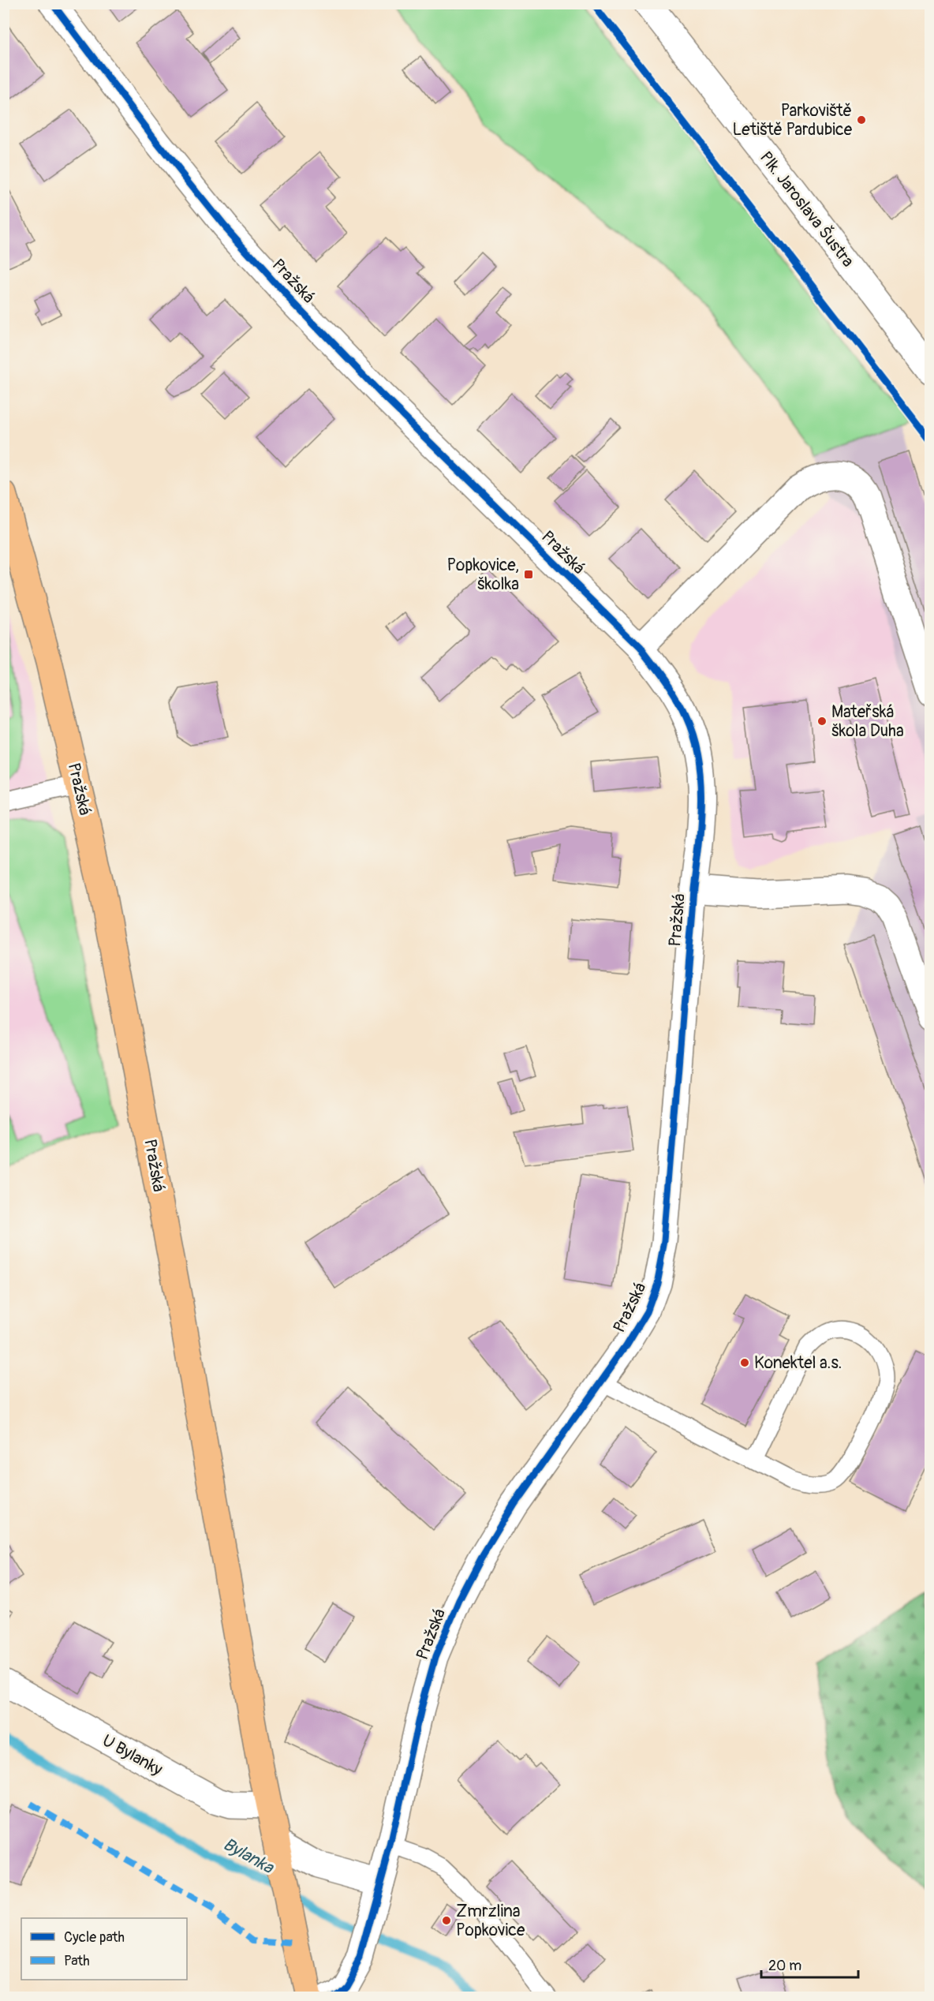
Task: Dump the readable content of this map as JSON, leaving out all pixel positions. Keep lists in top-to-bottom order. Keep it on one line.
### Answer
{"streets":{"main road":["Pražská"],"street":["Plk. Jaroslava Šustra","U Bylanky"]},"crossings":[["Pražská","U Bylanky"]],"water":["Bylanka"],"places":{"other":["Parkoviště Letiště Pardubice","Mateřská škola Duha","Konektel a.s.","Zmrzlina Popkovice"],"transit":["Popkovice, školka"]},"legend":["Cycle path","Path"],"scale_bar":"20 m"}
